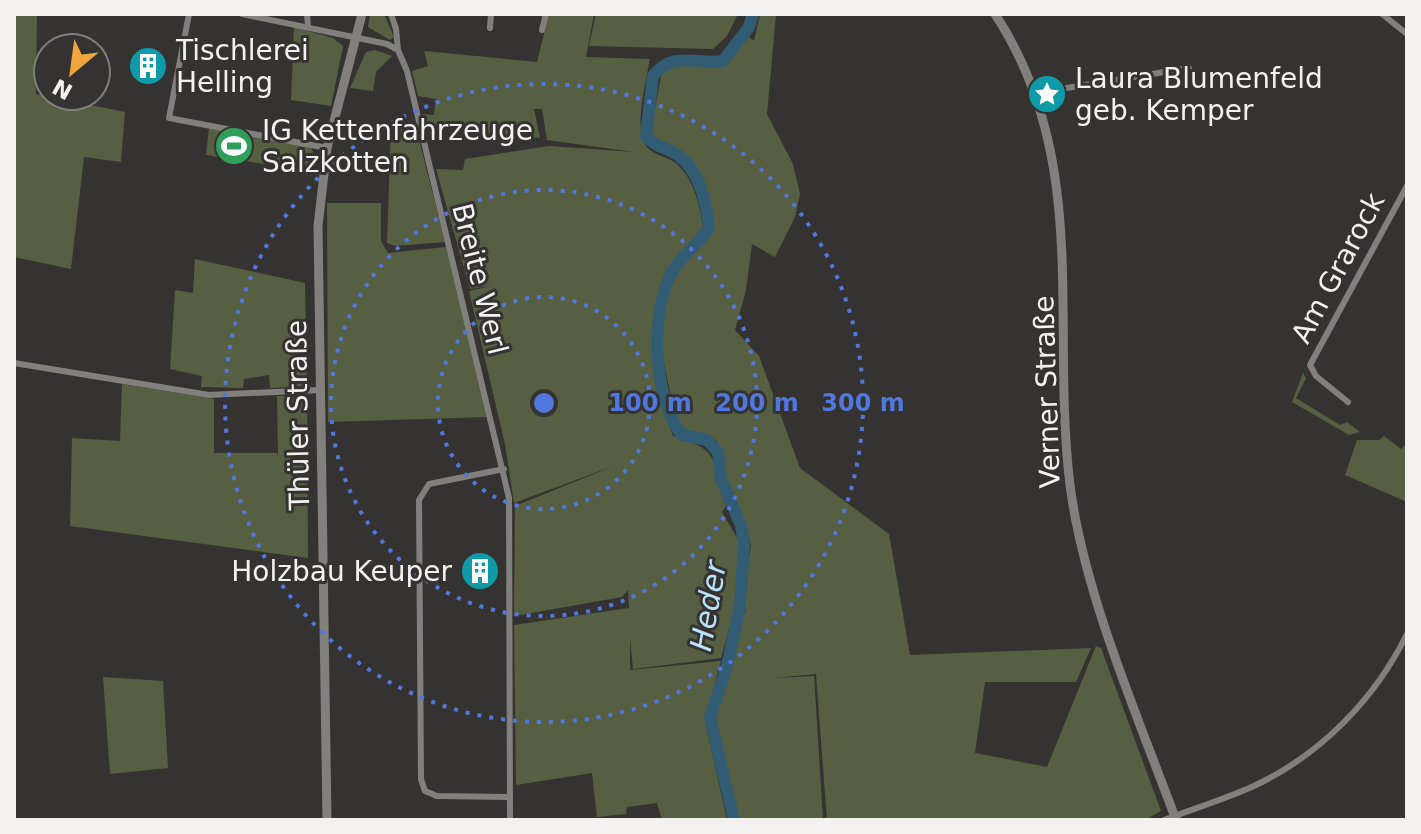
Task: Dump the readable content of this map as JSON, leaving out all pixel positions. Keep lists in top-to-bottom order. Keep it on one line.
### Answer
{"streets":{"main road":["Verner Straße","Thüler Straße"],"street":["Am Grarock","Breite Werl"]},"water":["Heder"],"places":{"building":["Tischlerei Helling","Holzbau Keuper"],"place":["Laura Blumenfeld geb. Kemper"],"sports":["IG Kettenfahrzeuge Salzkotten"]},"north":"bottom left","rings":["100 m","200 m","300 m"]}
